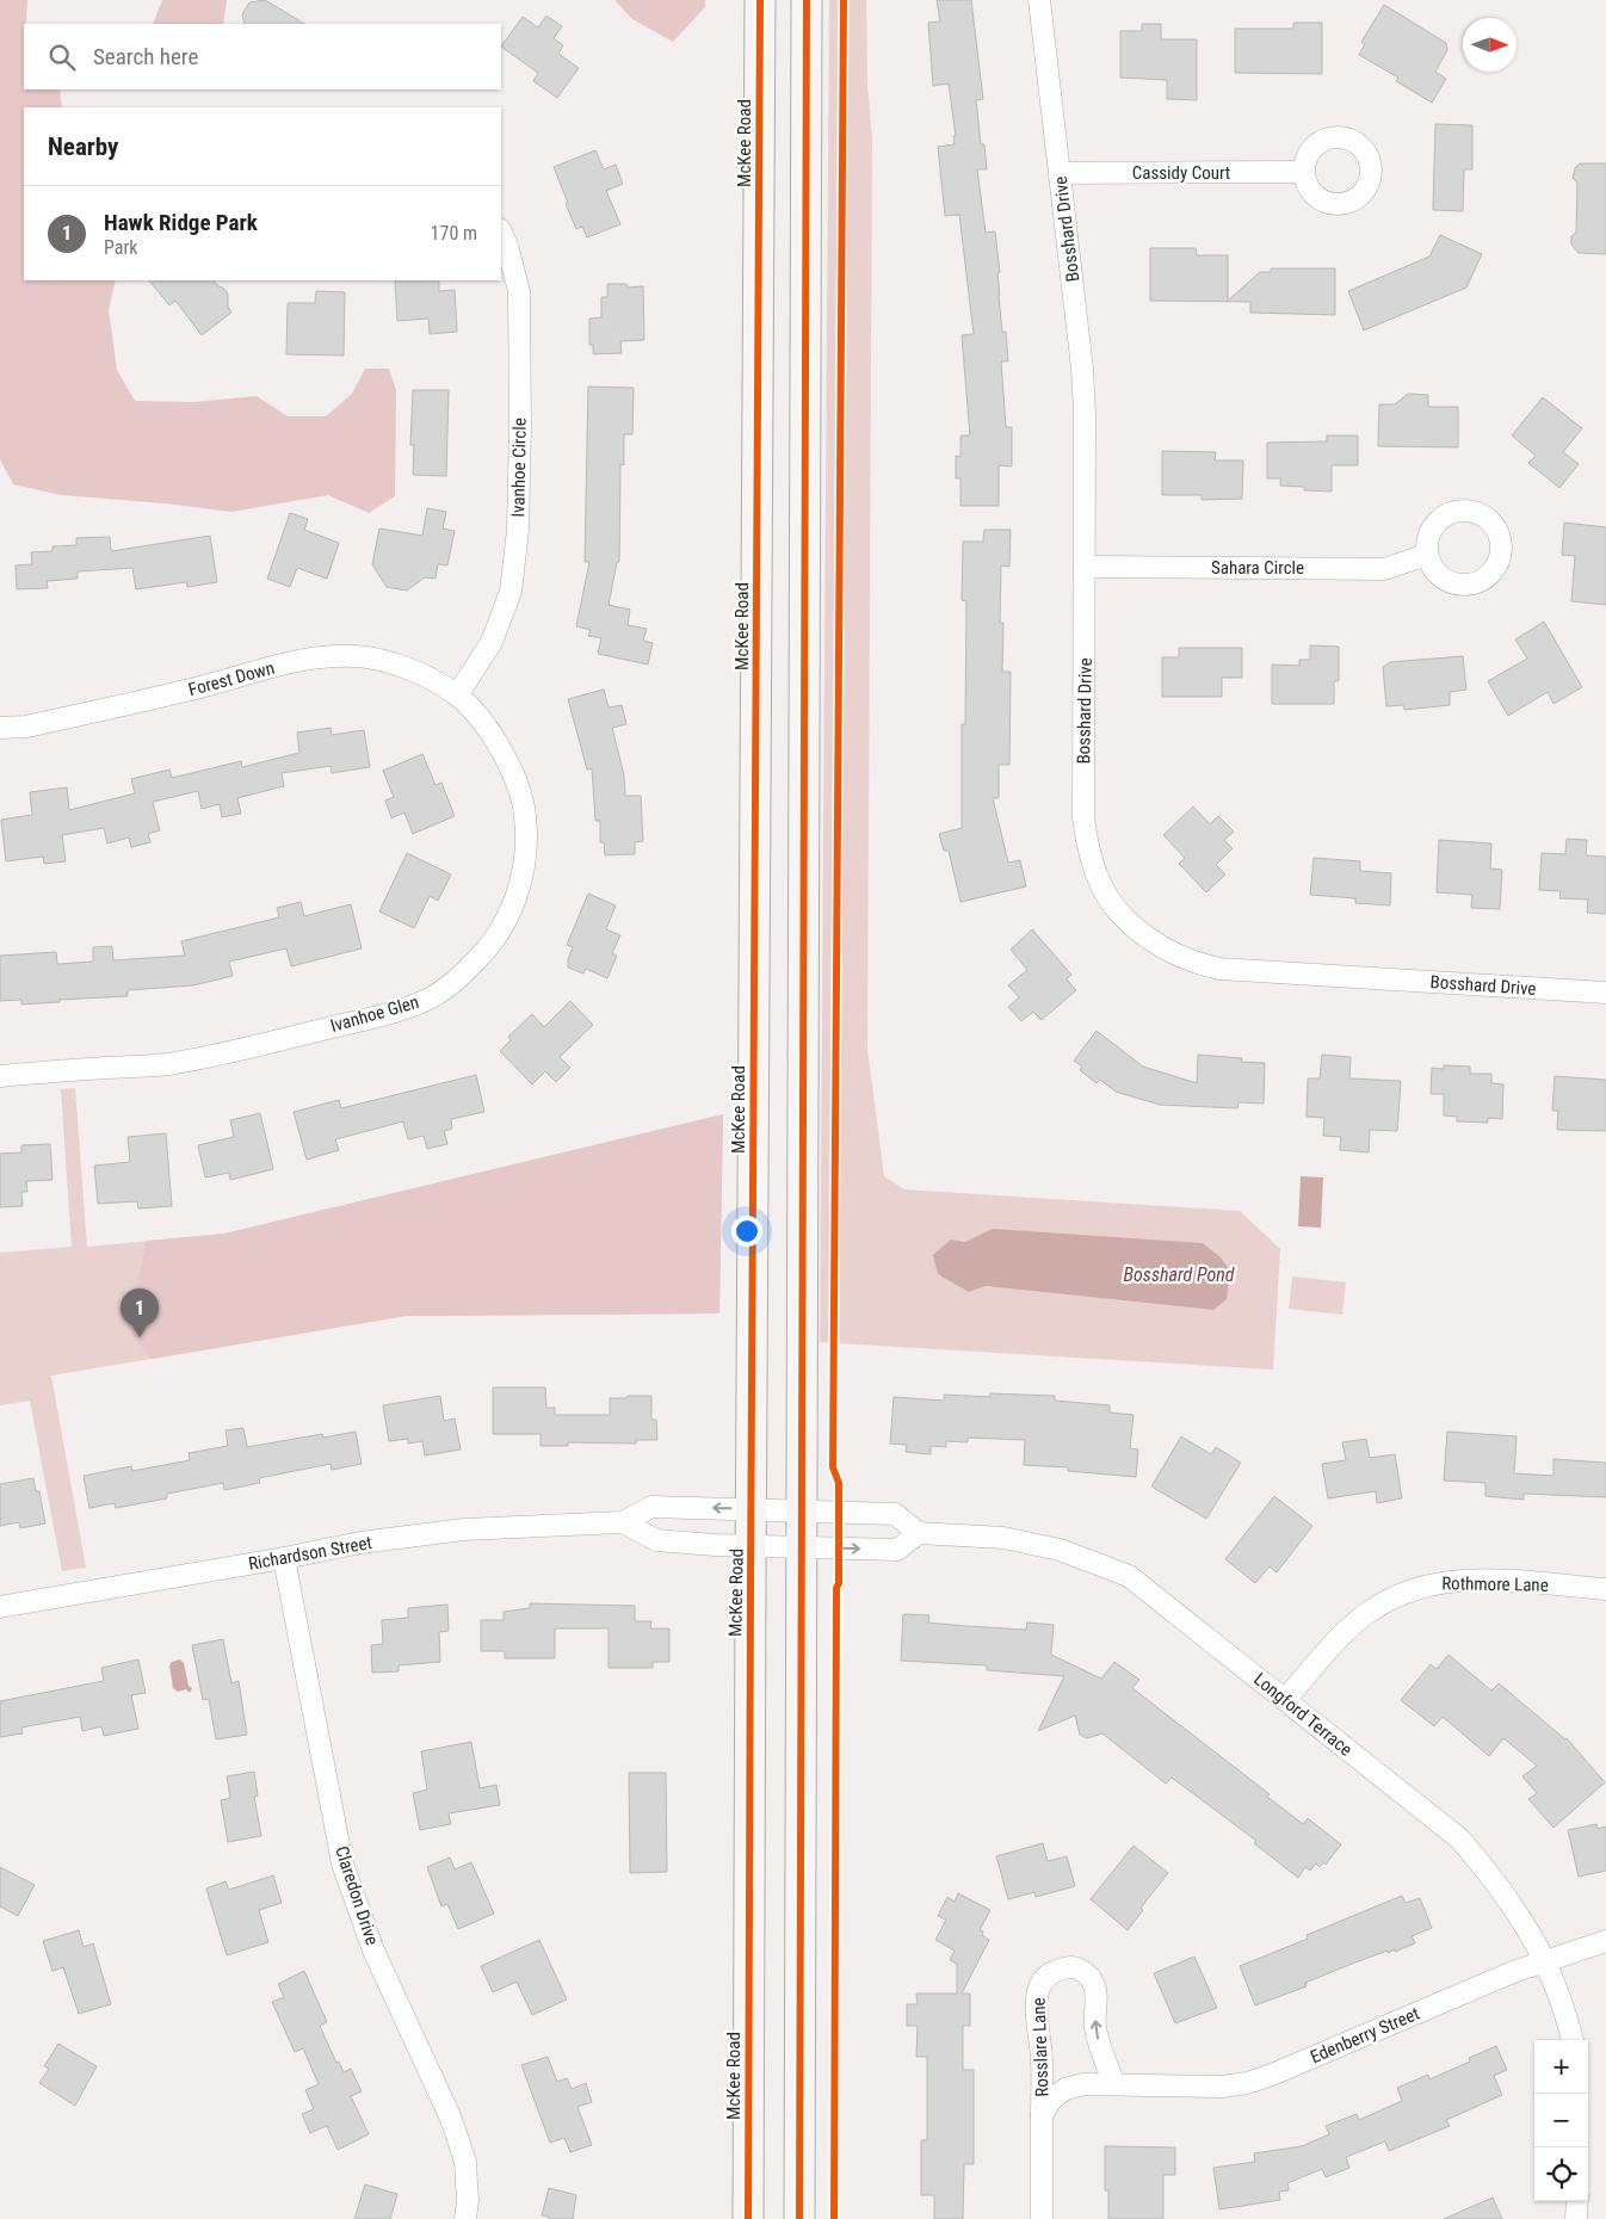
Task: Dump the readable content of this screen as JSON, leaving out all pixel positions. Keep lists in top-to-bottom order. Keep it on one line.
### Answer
{"streets":{"main road":["McKee Road"],"street":["Cassidy Court","Bosshard Drive","Ivanhoe Circle","Sahara Circle","Forest Down","Ivanhoe Glen","Richardson Street","Rothmore Lane","Longford Terrace","Claredon Drive","Edenberry Street","Rosslare Lane"]},"crossings":[["McKee Road","Richardson Street"],["Cassidy Court","Bosshard Drive"],["Bosshard Drive","Sahara Circle"],["Ivanhoe Circle","Forest Down"],["Ivanhoe Circle","Ivanhoe Glen"],["Forest Down","Ivanhoe Glen"],["Richardson Street","Claredon Drive"],["Rothmore Lane","Longford Terrace"],["Longford Terrace","Edenberry Street"],["Edenberry Street","Rosslare Lane"]],"water":["Bosshard Pond"],"north":"right","page":{"search":"Search here","heading":"Nearby","list":[{"mark":"1","name":"Hawk Ridge Park","note":"Park","value":"170 m"}],"pins":"1","map_buttons":["+","−"]}}
